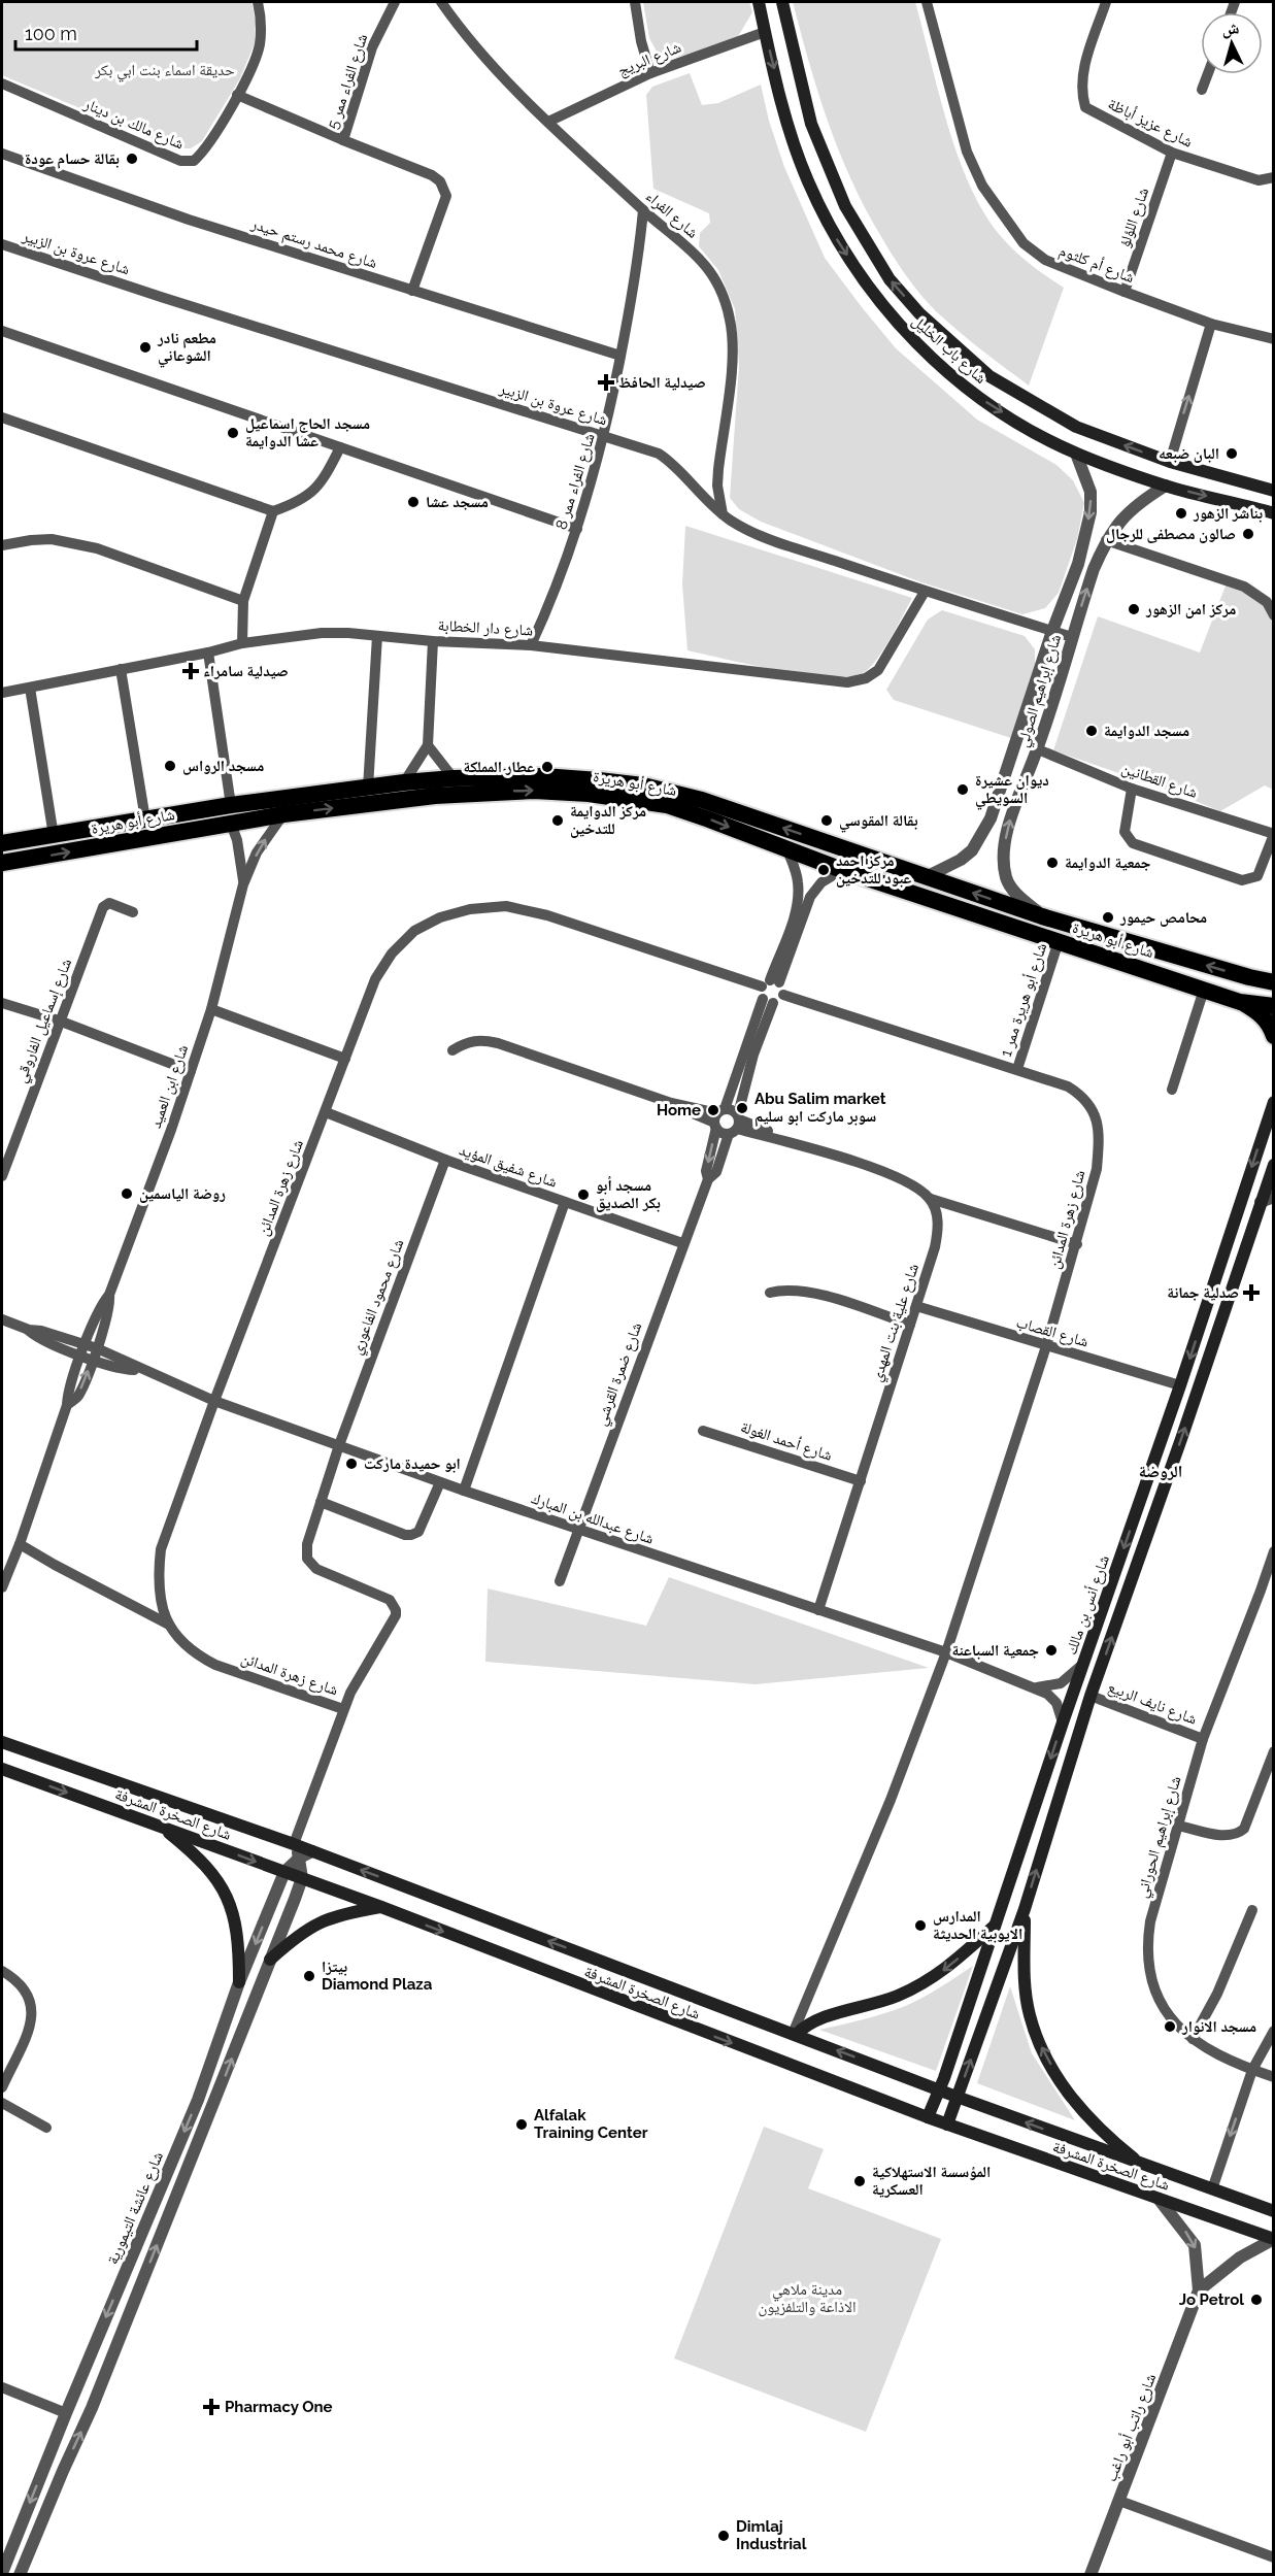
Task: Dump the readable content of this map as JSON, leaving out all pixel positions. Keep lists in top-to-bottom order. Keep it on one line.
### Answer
{"streets":{"highway":["شارع أبو هريرة"],"main road":["شارع باب الخليل","شارع أنس بن مالك","شارع الصخرة المشرفة"],"street":["شارع البريج","شارع الفراء ممر 5","شارع عزيز أباظة","شارع مالك بن دينار","شارع الفراء","شارع اللؤلؤ","شارع محمد رستم حيدر","شارع عروة بن الزبير","شارع أم كلثوم","شارع الفراء ممر 8","شارع دار الخطابة","شارع إبراهيم الصولي","شارع القطانين","شارع أبو هريرة ممر 1","شارع إسماعيل الفاروقي","شارع ابن العميد","شارع شفيق المؤيد","شارع زهرة المدائن","شارع محمود الفاعوري","شارع علية بنت المهدي","شارع القصاب","شارع ضمرة القرشي","شارع أحمد الغولة","شارع عبدالله بن المبارك","شارع نايف الربيع","شارع إبراهيم الحوراني","شارع عائشة التيمورية","شارع راتب أبو راغب"]},"crossings":[["شارع البريج","شارع الفراء"],["شارع البريج","شارع باب الخليل"],["شارع الفراء ممر 5","شارع محمد رستم حيدر"],["شارع عزيز أباظة","شارع اللؤلؤ"],["شارع الفراء","شارع عروة بن الزبير"],["شارع الفراء","شارع الفراء ممر 8"],["شارع اللؤلؤ","شارع أم كلثوم"],["شارع محمد رستم حيدر","شارع الفراء ممر 8"],["شارع عروة بن الزبير","شارع الفراء ممر 8"],["شارع عروة بن الزبير","شارع دار الخطابة"],["شارع عروة بن الزبير","شارع إبراهيم الصولي"],["شارع باب الخليل","شارع إبراهيم الصولي"],["شارع الفراء ممر 8","شارع دار الخطابة"],["شارع إبراهيم الصولي","شارع القطانين"],["شارع إبراهيم الصولي","شارع أبو هريرة"],["شارع أبو هريرة","شارع أبو هريرة ممر 1"],["شارع أبو هريرة","شارع ابن العميد"],["شارع أبو هريرة ممر 1","شارع زهرة المدائن"],["شارع ابن العميد","شارع عبدالله بن المبارك"],["شارع شفيق المؤيد","شارع زهرة المدائن"],["شارع شفيق المؤيد","شارع محمود الفاعوري"],["شارع شفيق المؤيد","شارع ضمرة القرشي"],["شارع زهرة المدائن","شارع محمود الفاعوري"],["شارع زهرة المدائن","شارع القصاب"],["شارع زهرة المدائن","شارع عبدالله بن المبارك"],["شارع زهرة المدائن","شارع الصخرة المشرفة"],["شارع محمود الفاعوري","شارع عبدالله بن المبارك"],["شارع علية بنت المهدي","شارع القصاب"],["شارع علية بنت المهدي","شارع أحمد الغولة"],["شارع علية بنت المهدي","شارع عبدالله بن المبارك"],["شارع القصاب","شارع أنس بن مالك"],["شارع ضمرة القرشي","شارع عبدالله بن المبارك"],["شارع عبدالله بن المبارك","شارع أنس بن مالك"],["شارع أنس بن مالك","شارع الصخرة المشرفة"],["شارع نايف الربيع","شارع إبراهيم الحوراني"],["شارع الصخرة المشرفة","شارع عائشة التيمورية"],["شارع الصخرة المشرفة","شارع راتب أبو راغب"]],"districts":["الروضة"],"parks":["حديقة اسماء بنت ابي بكر","مدينة ملاهي الاذاعة والتلفزيون"],"places":{"other":["بقالة حسام عودة","مطعم نادر الشوعاني","مسجد الحاج اسماعيل عشا الدوايمة","البان ضبعه","مسجد عشا","بناشر الزهور","صالون مصطفى للرجال","مركز امن الزهور","مسجد الدوايمة","مسجد الرواس","عطار المملكة","ديوان عشيرة السويطي","مركز الدوايمة للتدخين","بقالة المقوسي","جمعية الدوايمة","مركز احمد عبود للتدخين","محامص حيمور","Abu Salim market سوبر ماركت ابو سليم","Home","روضة الياسمين","مسجد أبو بكر الصديق","ابو حميدة ماركت","جمعية السباعنة","المدارس الايوبية الحديثة","بيتزا Diamond Plaza","مسجد الانوار","Alfalak Training Center","المؤسسة الاستهلاكية العسكرية","Jo Petrol","Dimlaj Industrial"],"health":["صيدلية الحافظ","صيدلية سامراء","صدلية جمانة","Pharmacy One"]},"scale_bar":"100 m","north":"top"}
